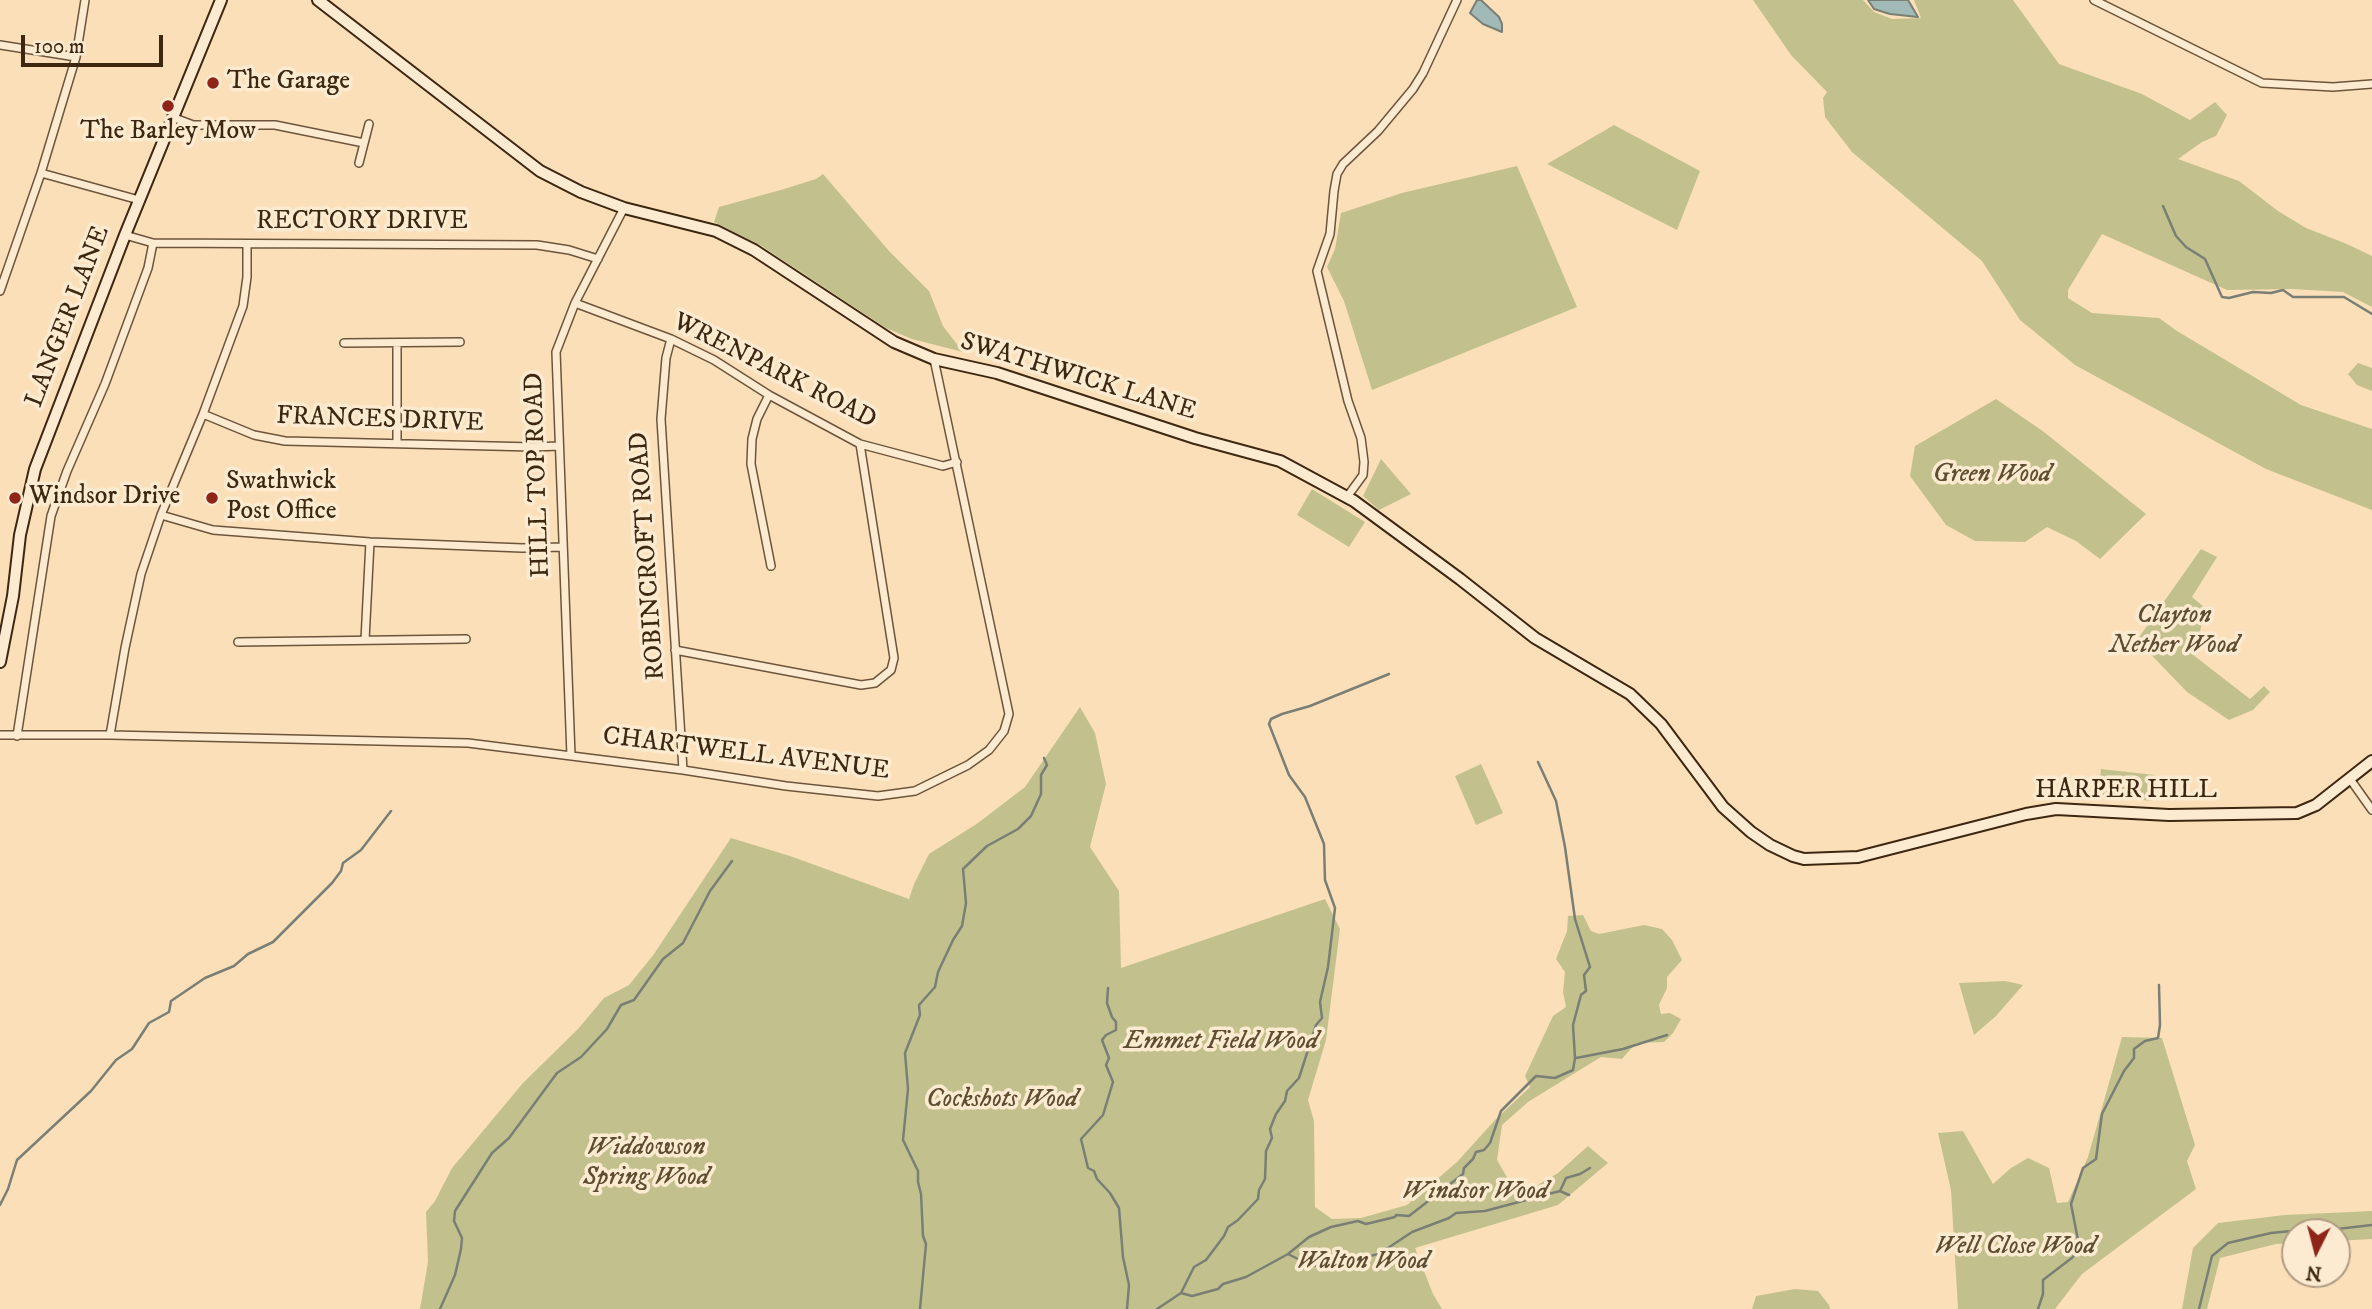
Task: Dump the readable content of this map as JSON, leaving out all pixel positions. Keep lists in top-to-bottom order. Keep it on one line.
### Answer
{"streets":{"street":["RECTORY DRIVE","LANGER LANE","WRENPARK ROAD","SWATHWICK LANE","FRANCES DRIVE","HILL TOP ROAD","ROBINCROFT ROAD","CHARTWELL AVENUE","HARPER HILL"]},"crossings":[["RECTORY DRIVE","LANGER LANE"],["RECTORY DRIVE","HILL TOP ROAD"],["WRENPARK ROAD","HILL TOP ROAD"],["WRENPARK ROAD","ROBINCROFT ROAD"],["WRENPARK ROAD","CHARTWELL AVENUE"],["SWATHWICK LANE","HILL TOP ROAD"],["SWATHWICK LANE","CHARTWELL AVENUE"],["SWATHWICK LANE","HARPER HILL"],["FRANCES DRIVE","HILL TOP ROAD"],["HILL TOP ROAD","CHARTWELL AVENUE"],["ROBINCROFT ROAD","CHARTWELL AVENUE"]],"parks":["Green Wood","Clayton Nether Wood","Emmet Field Wood","Cockshots Wood","Widdowson Spring Wood","Windsor Wood","Well Close Wood","Walton Wood"],"places":["The Garage","The Barley Mow","Windsor Drive","Swathwick Post Office"],"scale_bar":"100 m","north":"bottom"}
